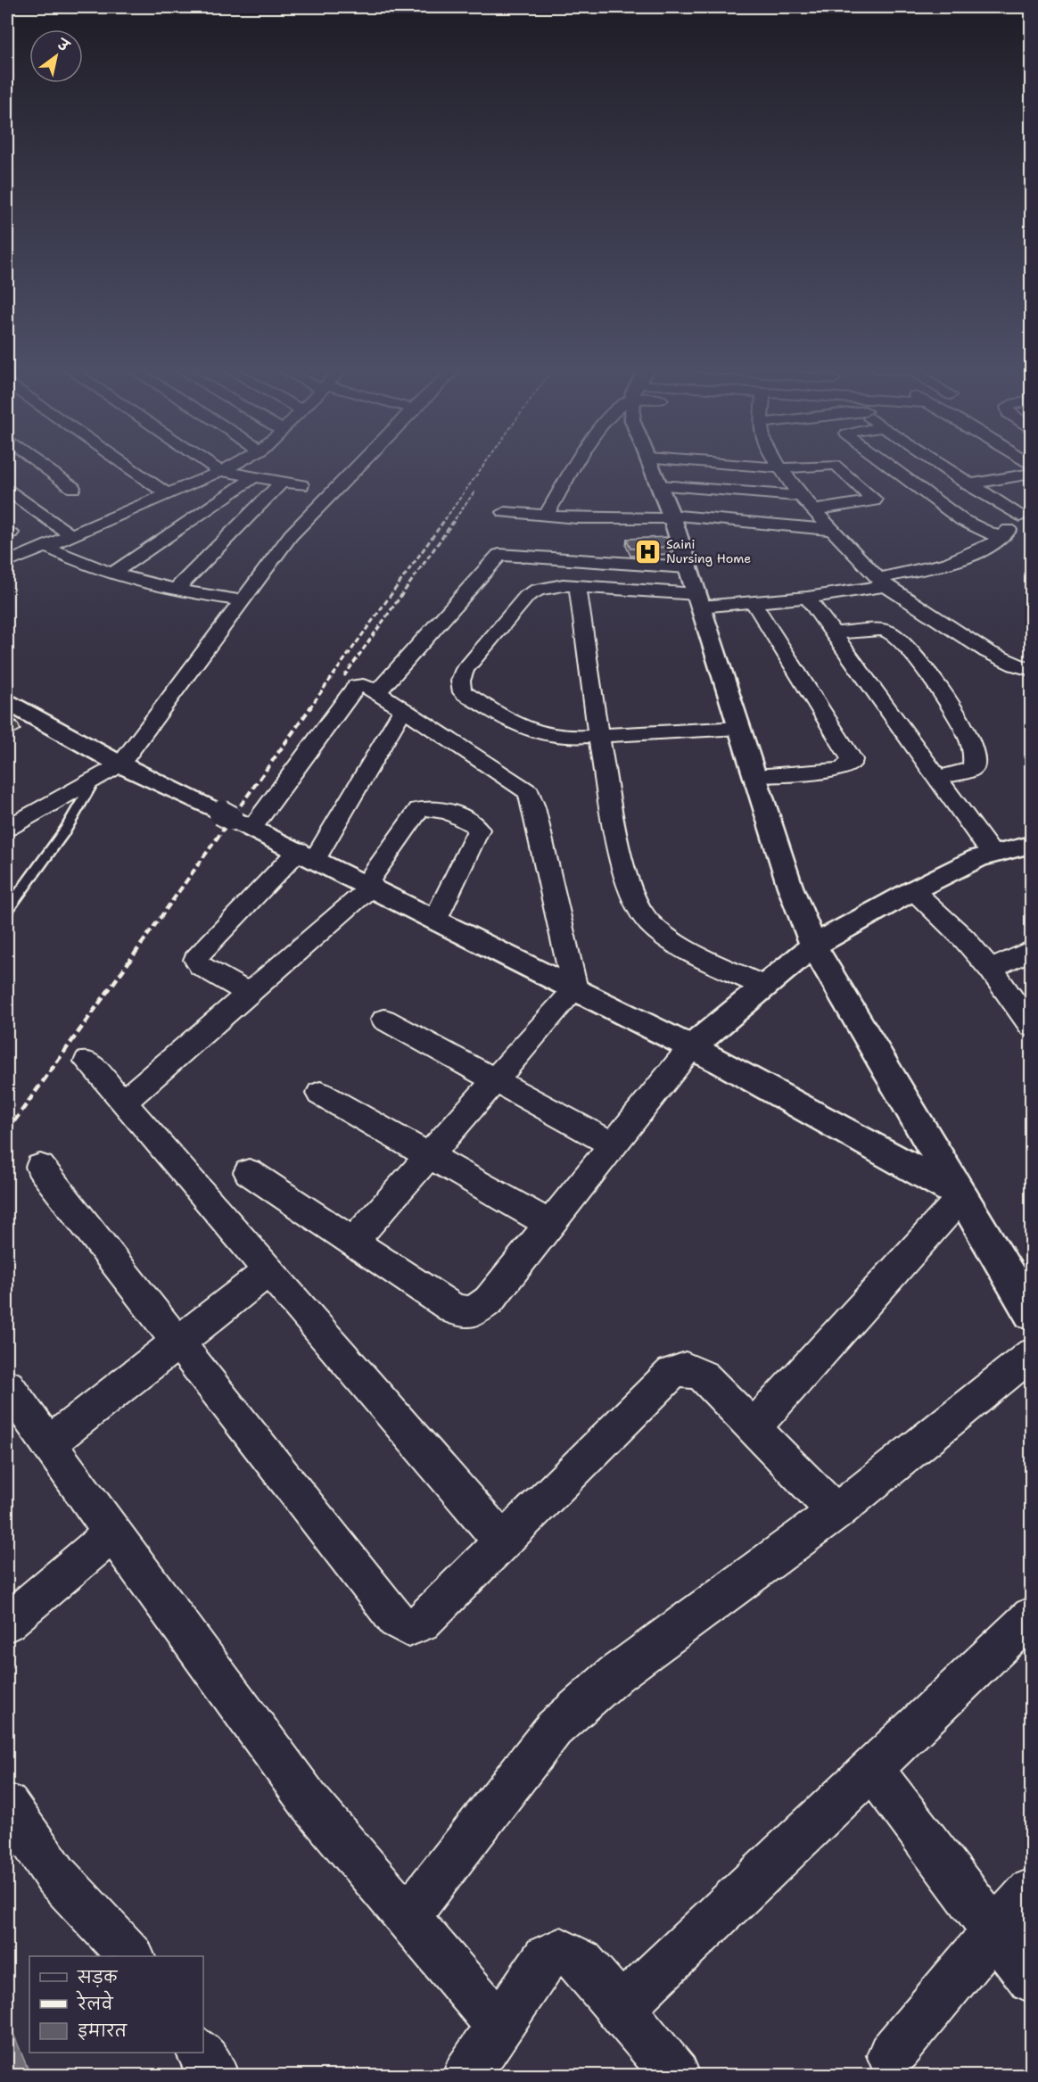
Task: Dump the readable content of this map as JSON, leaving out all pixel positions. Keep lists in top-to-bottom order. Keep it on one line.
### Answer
{"places":{"hospital":["Saini Nursing Home"]},"legend":["सड़क","रेलवे","इमारत"],"north":"top right"}
